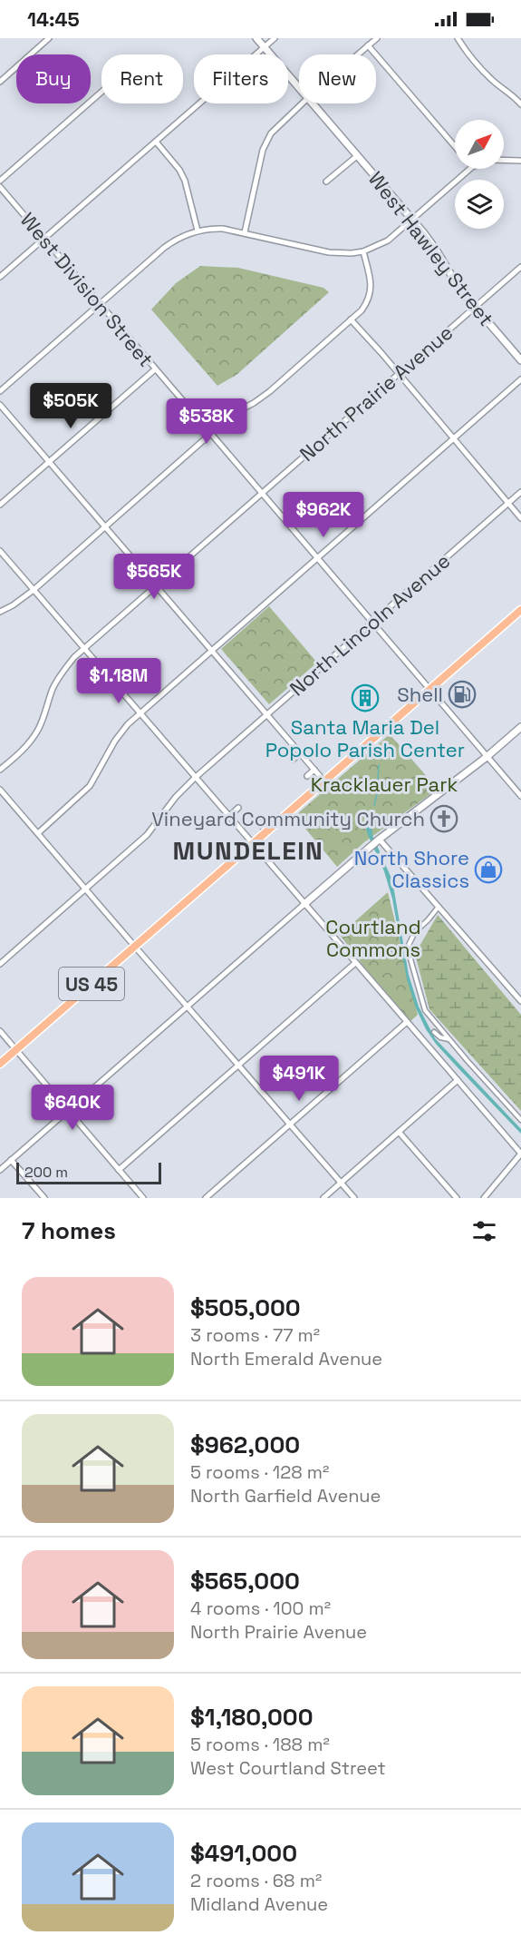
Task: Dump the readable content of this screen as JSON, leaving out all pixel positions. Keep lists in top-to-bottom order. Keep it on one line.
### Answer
{"streets":{"main road":["US 45"],"street":["West Hawley Street","West Division Street","North Prairie Avenue","North Lincoln Avenue"]},"crossings":[["West Hawley Street","North Prairie Avenue"],["West Division Street","North Prairie Avenue"],["West Division Street","North Lincoln Avenue"],["West Division Street","US 45"]],"districts":["MUNDELEIN"],"parks":["Kracklauer Park","Courtland Commons"],"places":{"fuel station":["Shell"],"building":["Santa Maria Del Popolo Parish Center"],"church":["Vineyard Community Church"],"shop":["North Shore Classics"]},"scale_bar":"200 m","north":"top right","page":{"status":"14:45","chip":["Buy","Rent","Filters","New"],"price":["$505K","$538K","$962K","$565K","$1.18M","$491K","$640K"],"scale":"200 m","heading":"7 homes","list":[{"name":"$505,000","note":"3 rooms · 77 m² · North Emerald Avenue"},{"name":"$962,000","note":"5 rooms · 128 m² · North Garfield Avenue"},{"name":"$565,000","note":"4 rooms · 100 m² · North Prairie Avenue"},{"name":"$1,180,000","note":"5 rooms · 188 m² · West Courtland Street"},{"name":"$491,000","note":"2 rooms · 68 m² · Midland Avenue"}]}}
